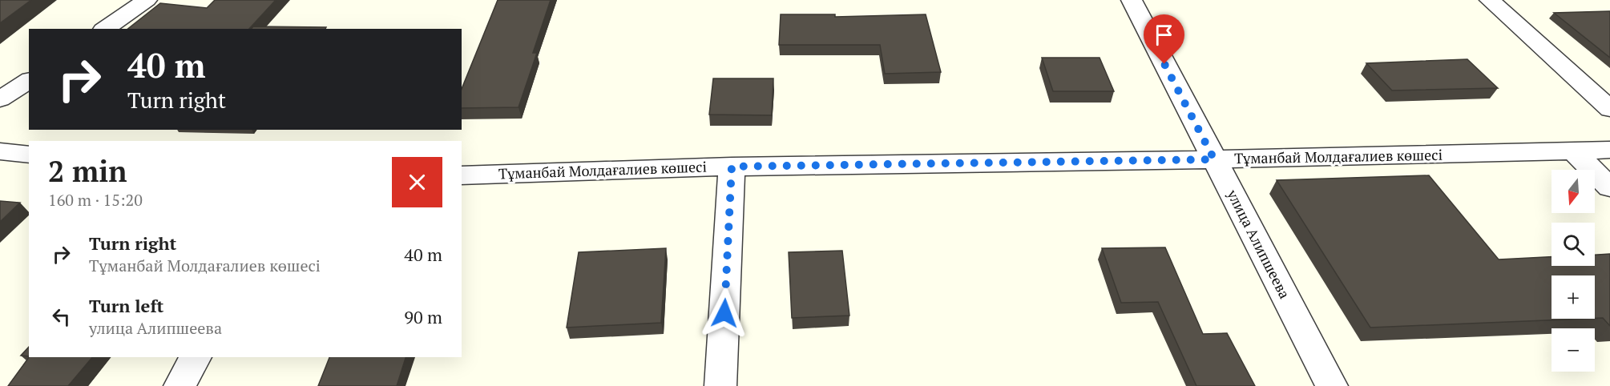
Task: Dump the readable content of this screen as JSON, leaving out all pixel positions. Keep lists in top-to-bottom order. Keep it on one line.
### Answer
{"streets":{"street":["Тұманбай Молдағалиев көшесі","улица Алипшеева"]},"crossings":[["Тұманбай Молдағалиев көшесі","улица Алипшеева"]],"north":"bottom","page":{"turn":["40 m","Turn right"],"heading":["2 min","160 m · 15:20"],"map_buttons":["+","−"],"list":[{"name":"Turn right","note":"Тұманбай Молдағалиев көшесі","value":"40 m"},{"name":"Turn left","note":"улица Алипшеева","value":"90 m"}]}}
